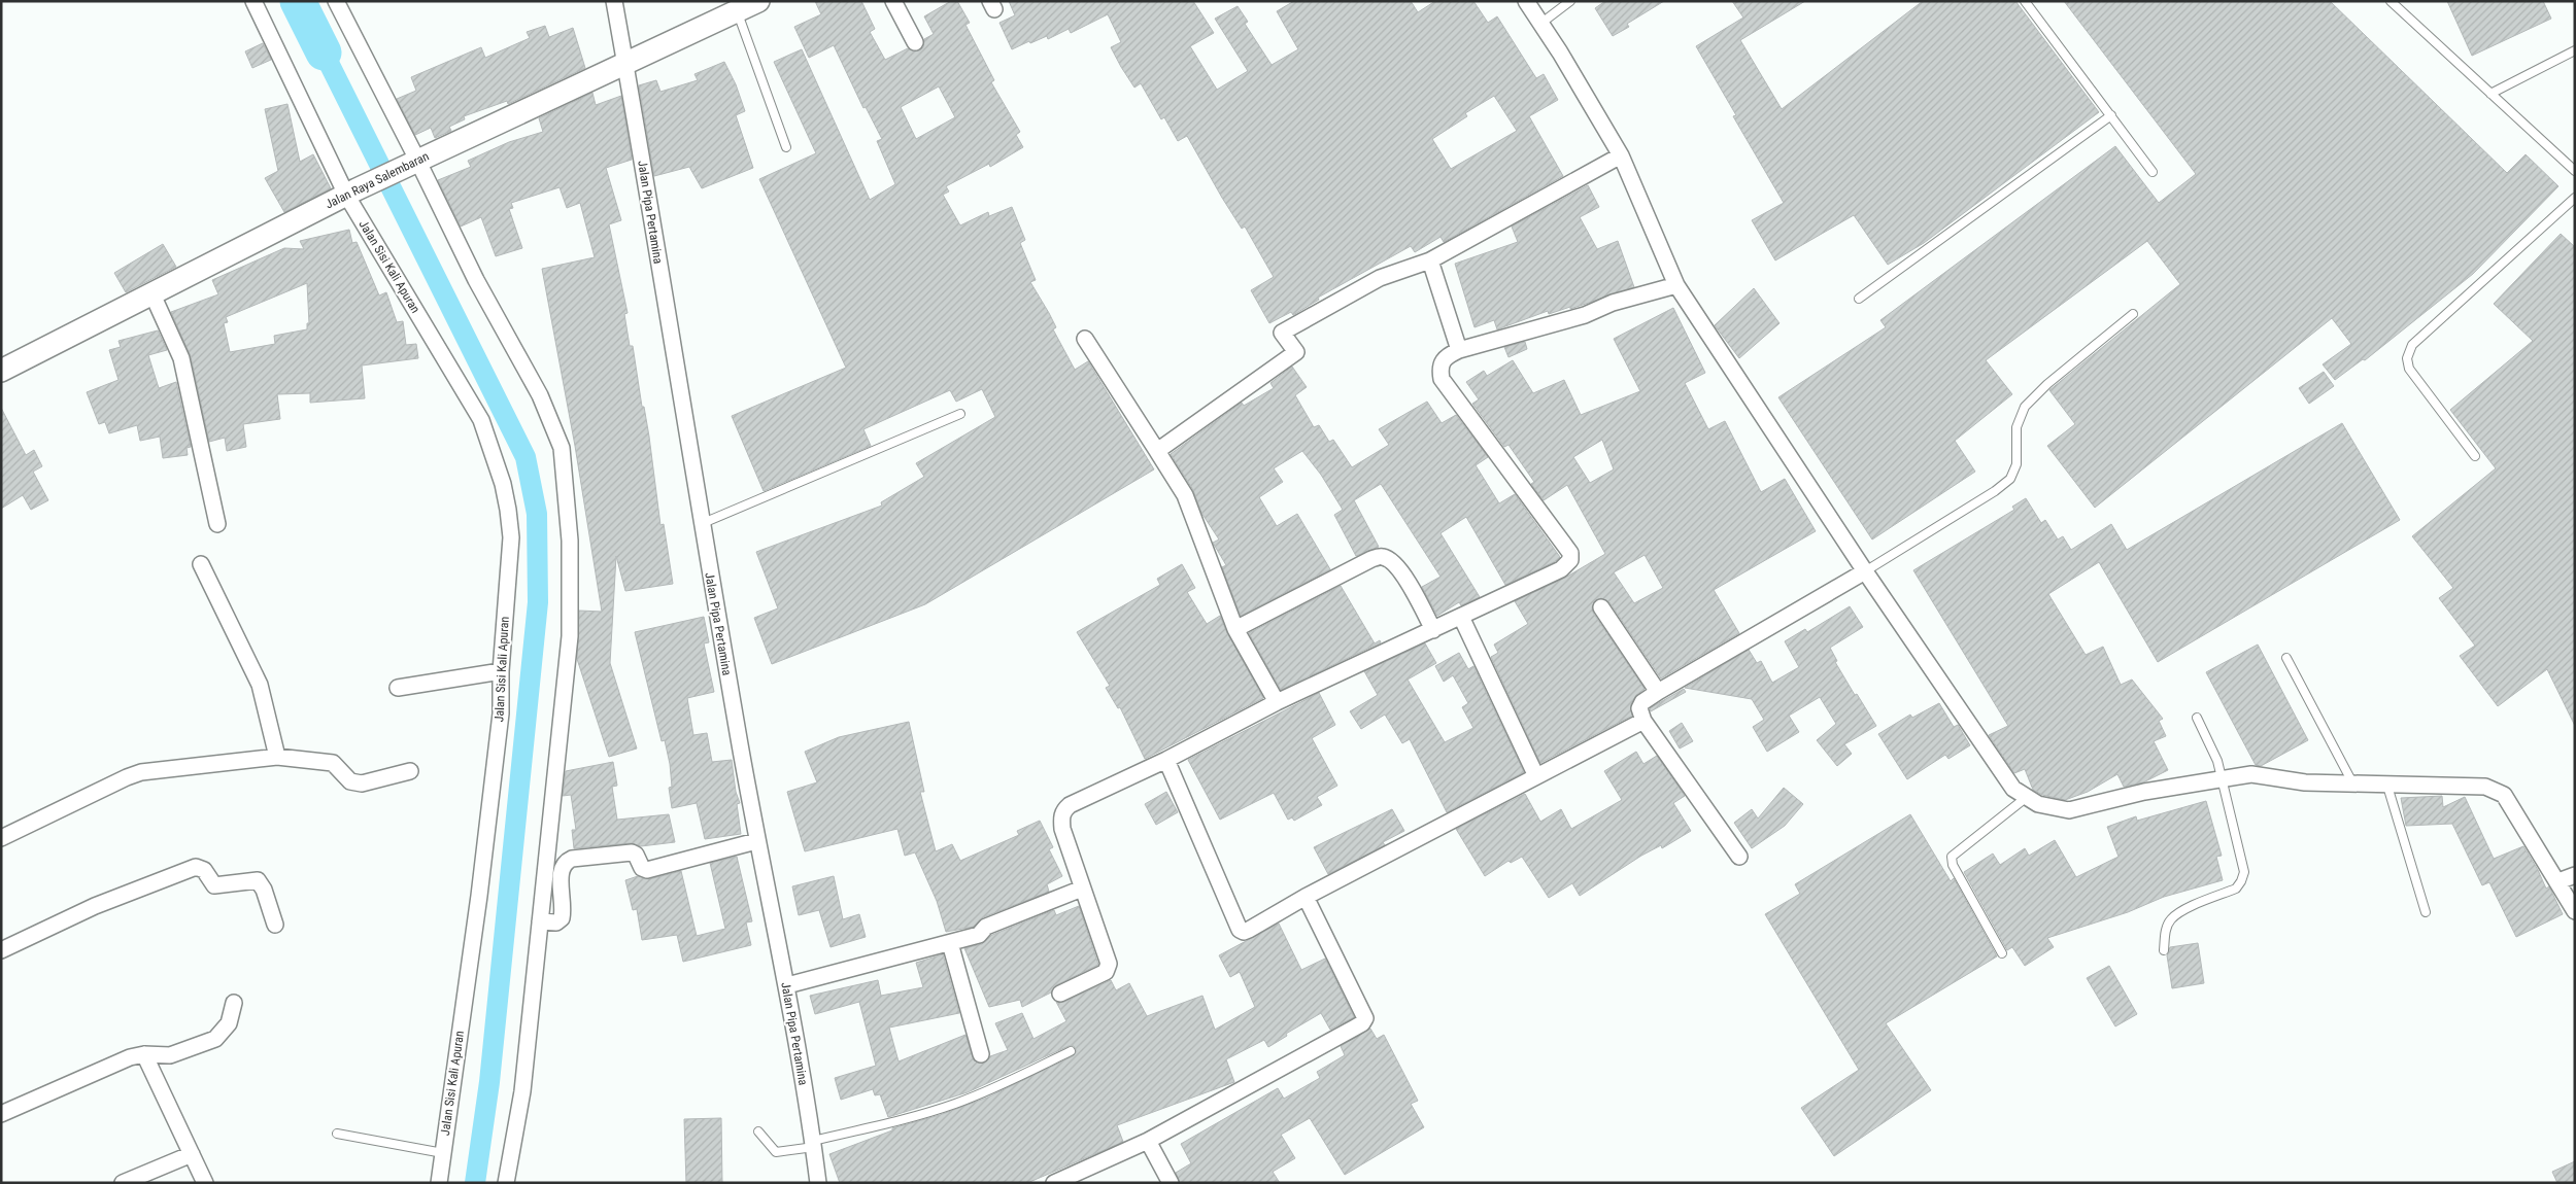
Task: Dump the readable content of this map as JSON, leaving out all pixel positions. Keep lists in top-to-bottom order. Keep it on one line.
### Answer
{"streets":{"main road":["Jalan Raya Salembaran"],"street":["Jalan Pipa Pertamina","Jalan Sisi Kali Apuran"]},"crossings":[["Jalan Raya Salembaran","Jalan Pipa Pertamina"],["Jalan Raya Salembaran","Jalan Sisi Kali Apuran"]]}
